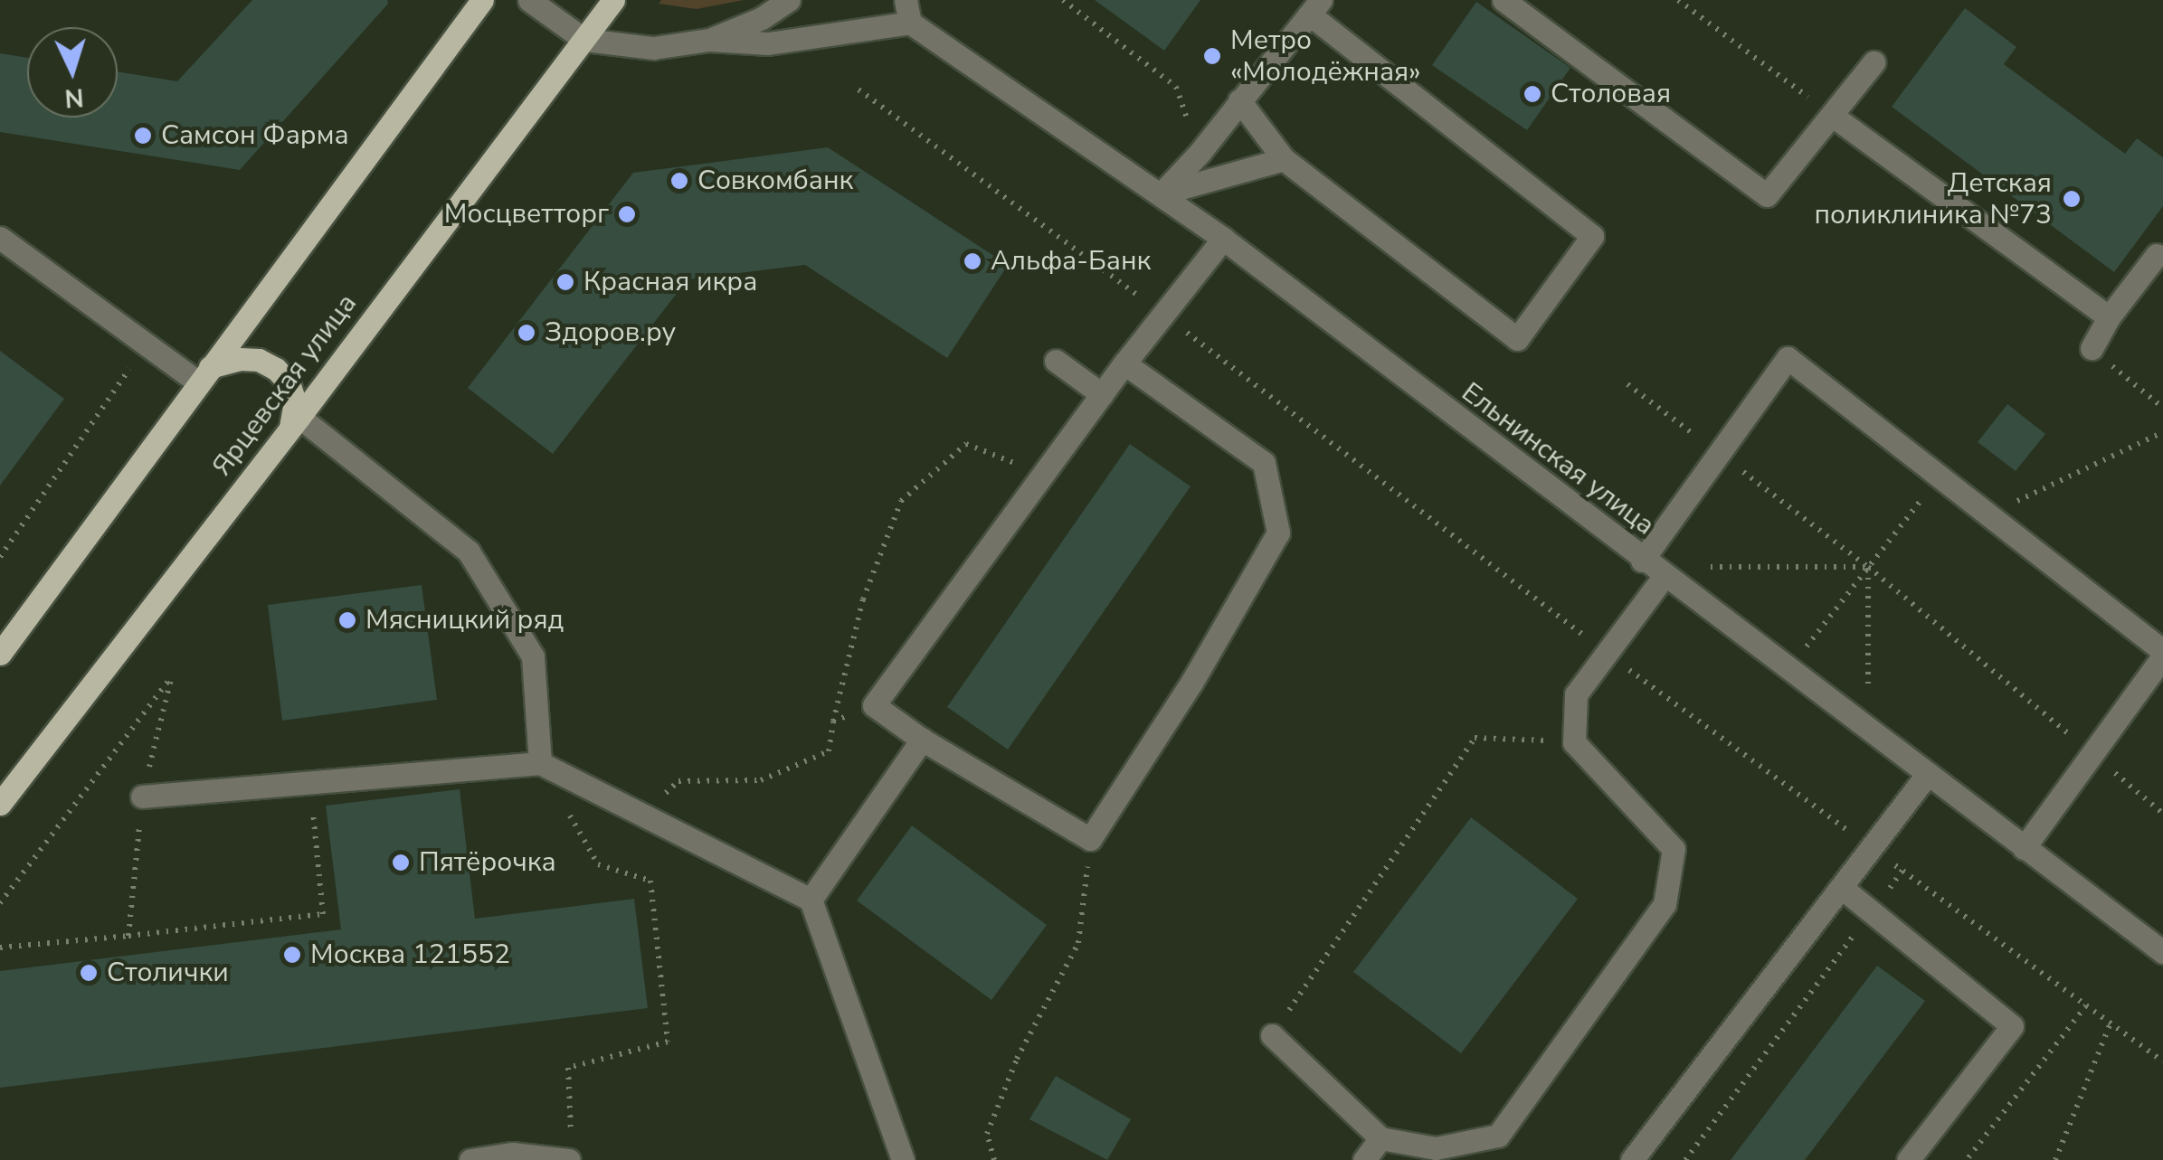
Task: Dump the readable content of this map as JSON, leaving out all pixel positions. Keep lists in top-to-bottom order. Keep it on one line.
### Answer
{"streets":{"main road":["Ярцевская улица"],"street":["Ельнинская улица"]},"places":["Метро «Молодёжная»","Столовая","Самсон Фарма","Совкомбанк","Детская поликлиника №73","Мосцветторг","Альфа-Банк","Красная икра","Здоров.ру","Мясницкий ряд","Пятёрочка","Москва 121552","Столички"],"north":"bottom"}
